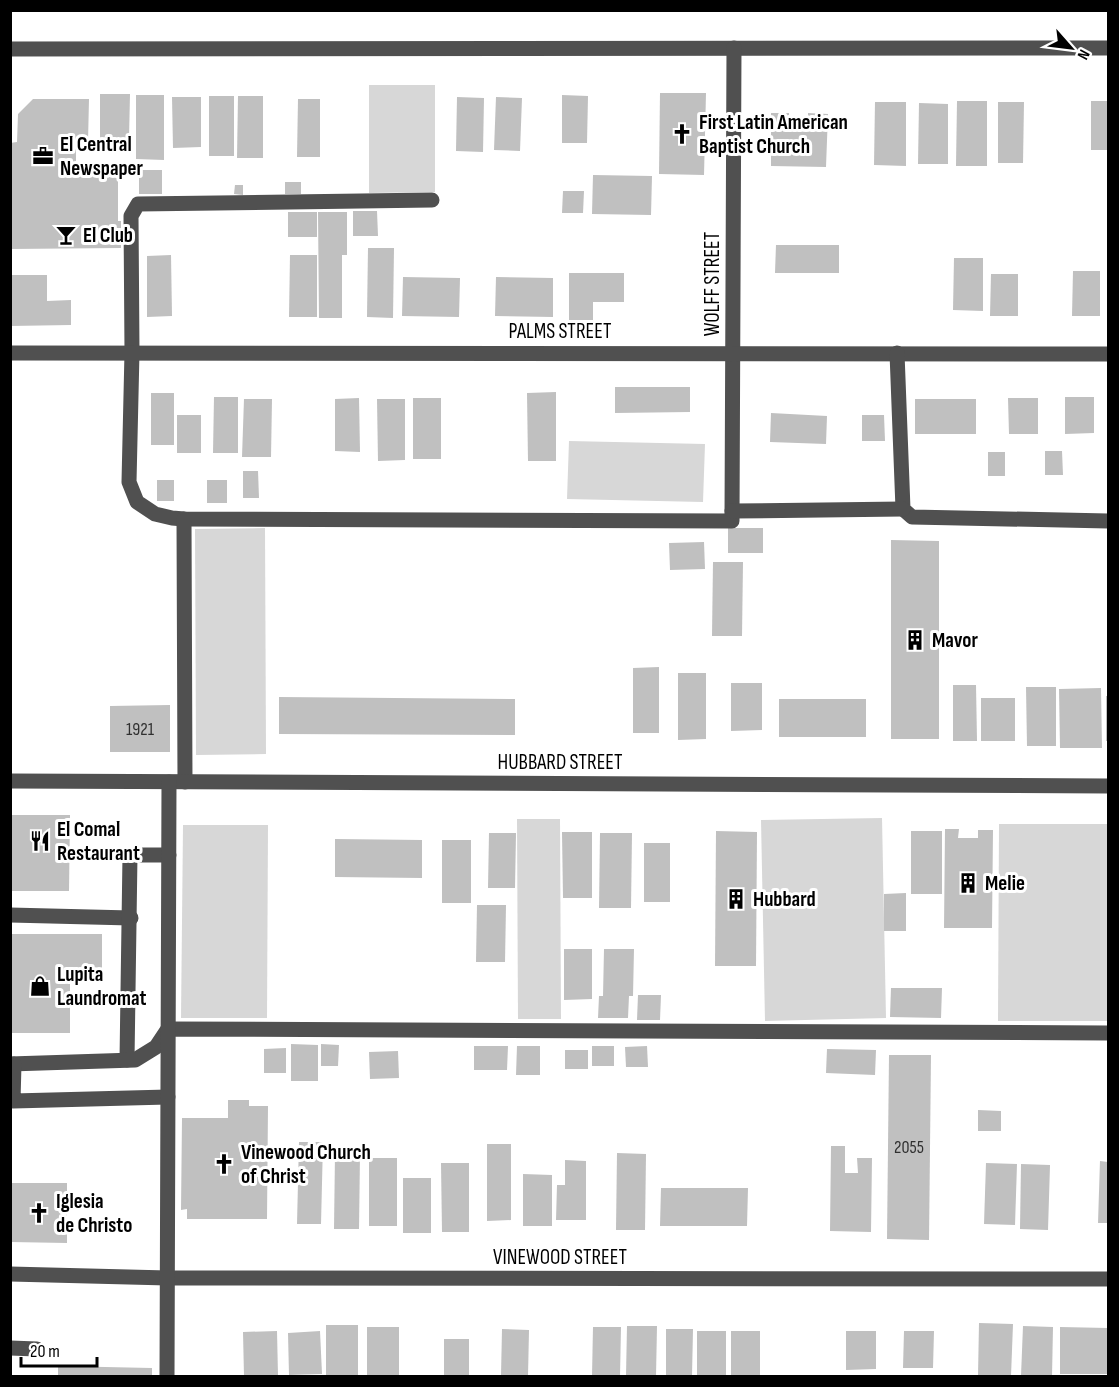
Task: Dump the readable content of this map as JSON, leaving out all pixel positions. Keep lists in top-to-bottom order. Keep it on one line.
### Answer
{"streets":{"street":["WOLFF STREET","PALMS STREET","HUBBARD STREET","VINEWOOD STREET"]},"crossings":[["WOLFF STREET","PALMS STREET"]],"places":{"church":["First Latin American Baptist Church","Vinewood Church of Christ","Iglesia de Christo"],"office":["El Central Newspaper"],"bar":["El Club"],"building":["Mavor","Melie","Hubbard"],"restaurant":["El Comal Restaurant"],"shop":["Lupita Laundromat"]},"house_numbers":["1921","2055"],"scale_bar":"20 m","north":"bottom right"}
